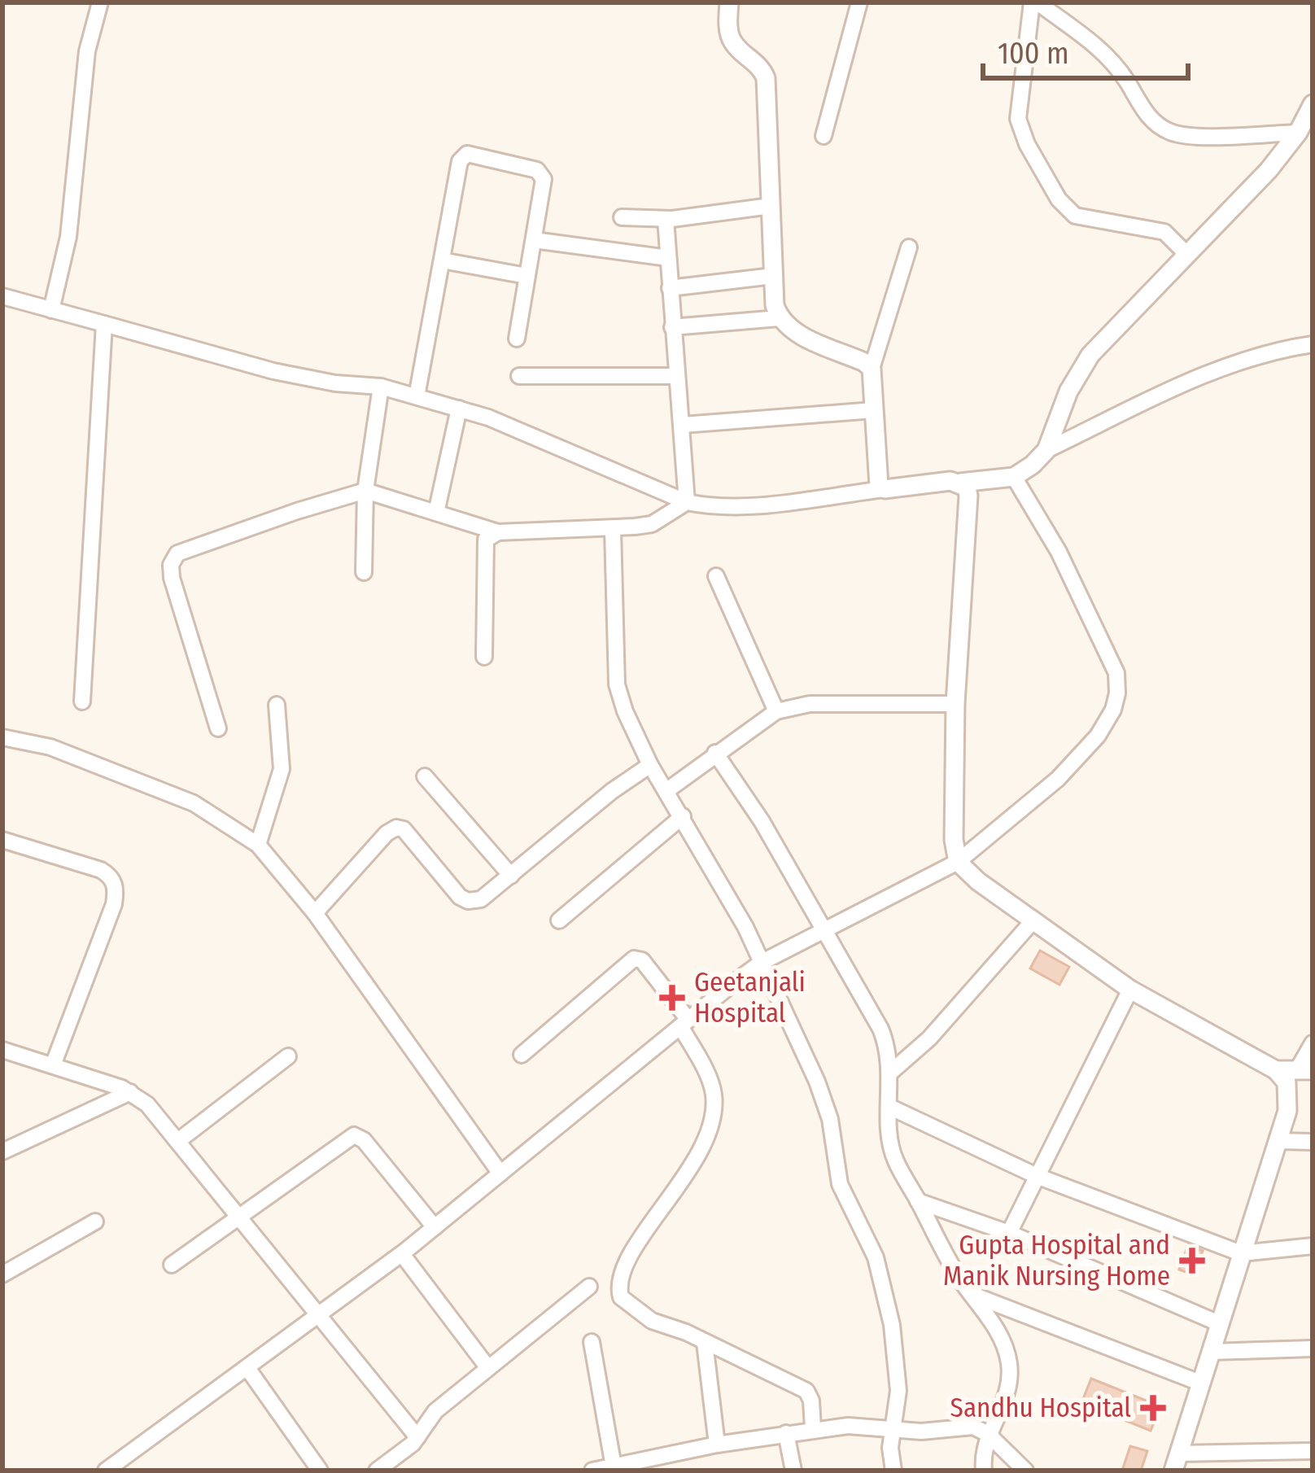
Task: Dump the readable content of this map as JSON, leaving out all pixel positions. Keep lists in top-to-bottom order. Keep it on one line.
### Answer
{"places":{"health":["Geetanjali Hospital","Gupta Hospital and Manik Nursing Home","Sandhu Hospital"]},"scale_bar":"100 m"}
